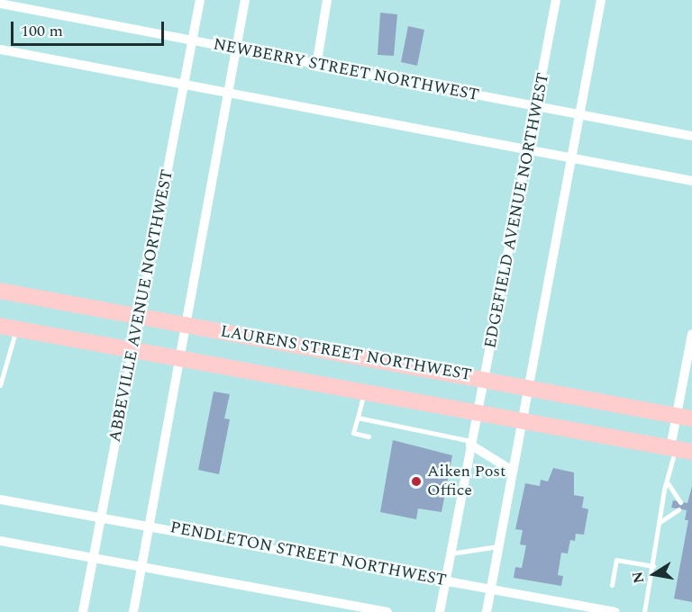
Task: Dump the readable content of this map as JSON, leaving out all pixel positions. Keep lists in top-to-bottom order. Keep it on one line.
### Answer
{"streets":{"main road":["LAURENS STREET NORTHWEST"],"street":["NEWBERRY STREET NORTHWEST","EDGEFIELD AVENUE NORTHWEST","ABBEVILLE AVENUE NORTHWEST","PENDLETON STREET NORTHWEST"]},"crossings":[["NEWBERRY STREET NORTHWEST","EDGEFIELD AVENUE NORTHWEST"],["NEWBERRY STREET NORTHWEST","ABBEVILLE AVENUE NORTHWEST"],["EDGEFIELD AVENUE NORTHWEST","LAURENS STREET NORTHWEST"],["EDGEFIELD AVENUE NORTHWEST","PENDLETON STREET NORTHWEST"],["ABBEVILLE AVENUE NORTHWEST","LAURENS STREET NORTHWEST"],["ABBEVILLE AVENUE NORTHWEST","PENDLETON STREET NORTHWEST"]],"places":["Aiken Post Office"],"scale_bar":"100 m","north":"left"}
